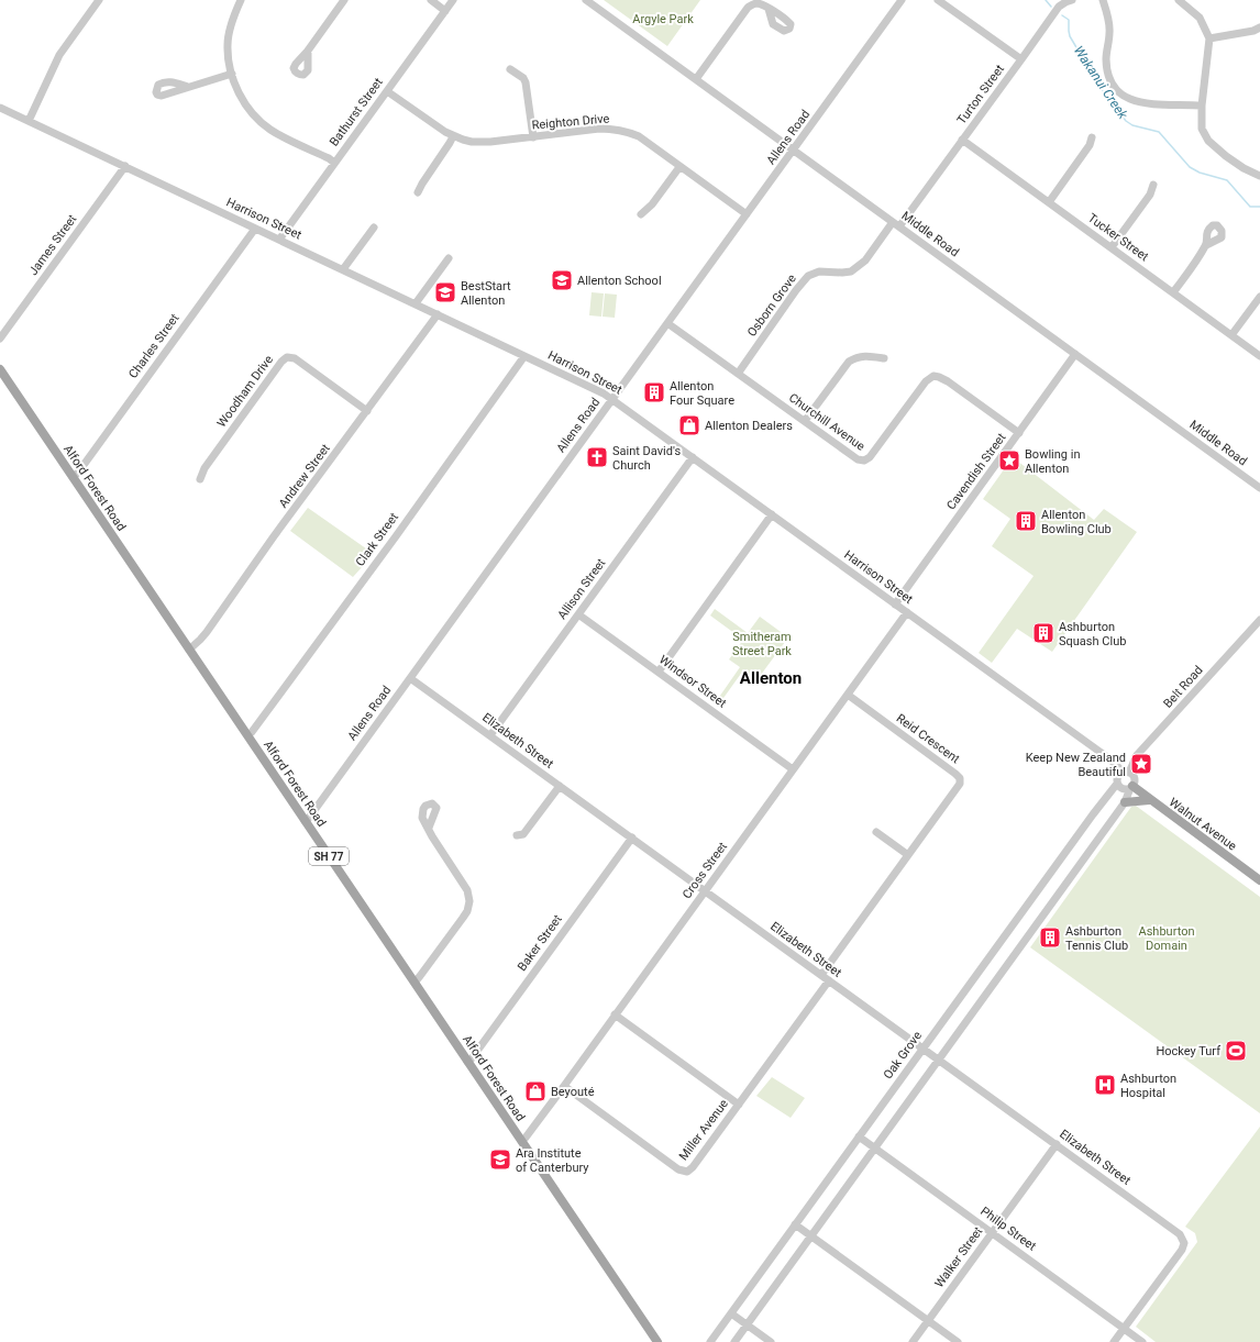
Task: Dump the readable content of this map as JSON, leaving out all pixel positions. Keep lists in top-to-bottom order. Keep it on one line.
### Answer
{"streets":{"main road":["Alford Forest Road","Walnut Avenue","SH 77"],"street":["Turton Street","Bathurst Street","Reighton Drive","Allens Road","Harrison Street","Middle Road","Tucker Street","James Street","Osborn Grove","Charles Street","Woodham Drive","Churchill Avenue","Cavendish Street","Andrew Street","Clark Street","Allison Street","Windsor Street","Belt Road","Reid Crescent","Elizabeth Street","Cross Street","Baker Street","Oak Grove","Miller Avenue","Philip Street","Walker Street"]},"crossings":[["Turton Street","Middle Road"],["Turton Street","Tucker Street"],["Turton Street","Osborn Grove"],["Bathurst Street","Reighton Drive"],["Bathurst Street","Harrison Street"],["Reighton Drive","Allens Road"],["Allens Road","Harrison Street"],["Allens Road","Middle Road"],["Allens Road","Churchill Avenue"],["Allens Road","Alford Forest Road"],["Allens Road","Elizabeth Street"],["Harrison Street","James Street"],["Harrison Street","Charles Street"],["Harrison Street","Cavendish Street"],["Harrison Street","Andrew Street"],["Harrison Street","Clark Street"],["Harrison Street","Allison Street"],["Harrison Street","Belt Road"],["Harrison Street","Walnut Avenue"],["Harrison Street","Cross Street"],["Harrison Street","Oak Grove"],["Middle Road","Osborn Grove"],["Middle Road","Cavendish Street"],["Osborn Grove","Churchill Avenue"],["Charles Street","Alford Forest Road"],["Woodham Drive","Andrew Street"],["Churchill Avenue","Cavendish Street"],["Andrew Street","Alford Forest Road"],["Alford Forest Road","Clark Street"],["Alford Forest Road","Cross Street"],["Alford Forest Road","Baker Street"],["Allison Street","Windsor Street"],["Allison Street","Elizabeth Street"],["Windsor Street","Cross Street"],["Belt Road","Walnut Avenue"],["Belt Road","Oak Grove"],["Reid Crescent","Elizabeth Street"],["Reid Crescent","Cross Street"],["Elizabeth Street","Cross Street"],["Elizabeth Street","Baker Street"],["Elizabeth Street","Oak Grove"],["Elizabeth Street","Miller Avenue"],["Elizabeth Street","Philip Street"],["Elizabeth Street","Walker Street"],["Walnut Avenue","Oak Grove"],["Cross Street","Miller Avenue"],["Oak Grove","Philip Street"],["Philip Street","Walker Street"]],"districts":["Allenton"],"water":["Wakanui Creek"],"parks":["Argyle Park","Smitheram Street Park","Ashburton Domain"],"places":{"school or university":["Allenton School","BestStart Allenton","Ara Institute of Canterbury"],"building":["Allenton Four Square","Allenton Bowling Club","Ashburton Squash Club","Ashburton Tennis Club"],"shop":["Allenton Dealers","Beyouté"],"church":["Saint David's Church"],"place":["Bowling in Allenton","Keep New Zealand Beautiful"],"sports":["Hockey Turf"],"hospital":["Ashburton Hospital"]}}
